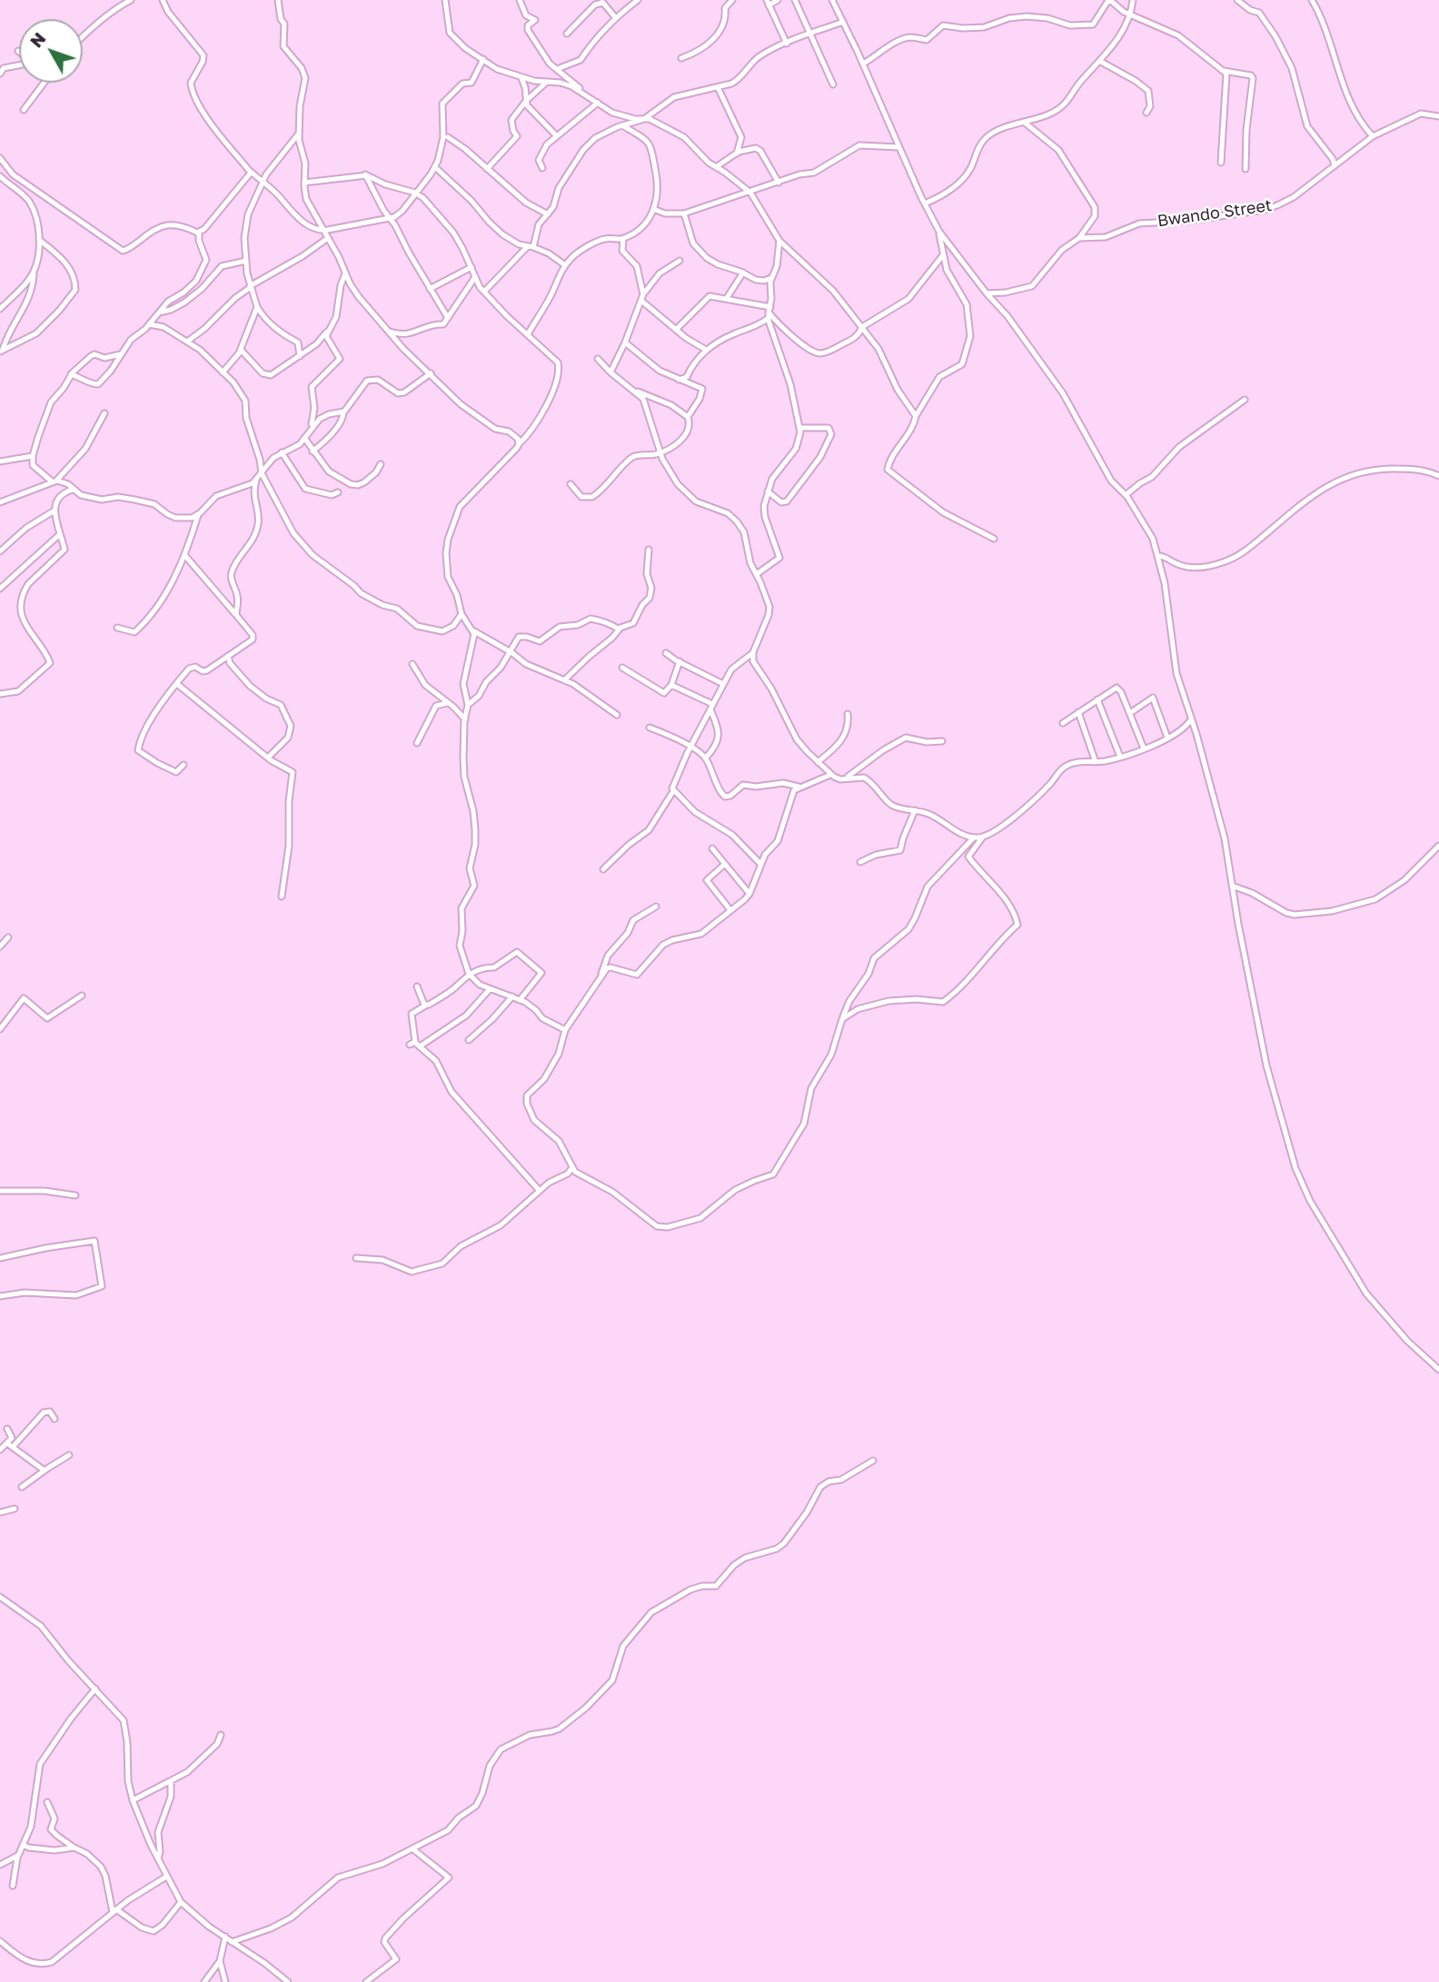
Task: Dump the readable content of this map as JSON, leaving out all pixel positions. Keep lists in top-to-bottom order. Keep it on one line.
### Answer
{"streets":{"street":["Bwando Street"]},"north":"top left"}
